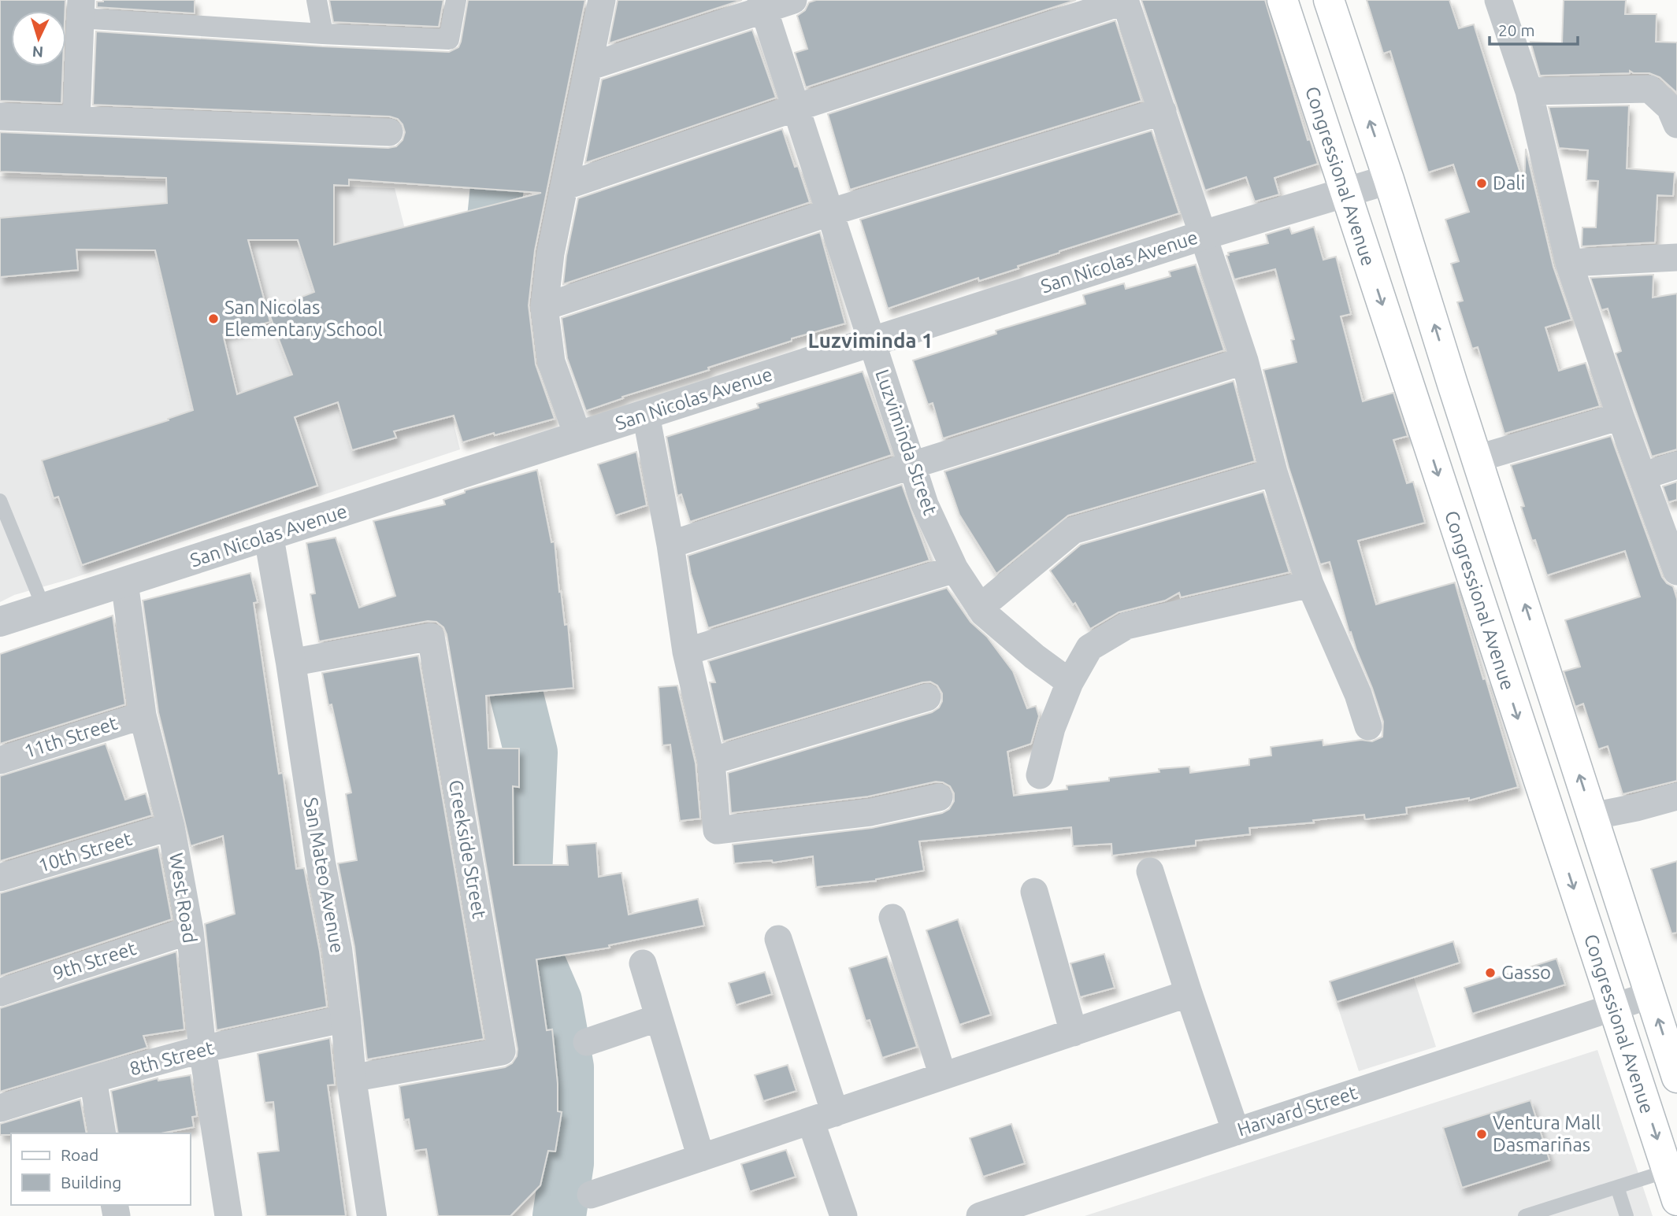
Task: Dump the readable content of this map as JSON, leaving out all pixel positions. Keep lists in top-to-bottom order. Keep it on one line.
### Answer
{"streets":{"main road":["Congressional Avenue"],"street":["San Nicolas Avenue","Luzviminda Street","11th Street","Creekside Street","10th Street","San Mateo Avenue","West Road","9th Street","8th Street","Harvard Street"]},"crossings":[["Congressional Avenue","San Nicolas Avenue"],["Congressional Avenue","Harvard Street"],["San Nicolas Avenue","Luzviminda Street"],["San Nicolas Avenue","San Mateo Avenue"],["San Nicolas Avenue","West Road"],["11th Street","West Road"],["Creekside Street","San Mateo Avenue"],["10th Street","West Road"],["San Mateo Avenue","8th Street"],["West Road","9th Street"],["West Road","8th Street"]],"districts":["Luzviminda 1"],"places":["Dali","San Nicolas Elementary School","Gasso","Ventura Mall Dasmariñas"],"legend":["Road","Building"],"scale_bar":"20 m","north":"bottom"}
